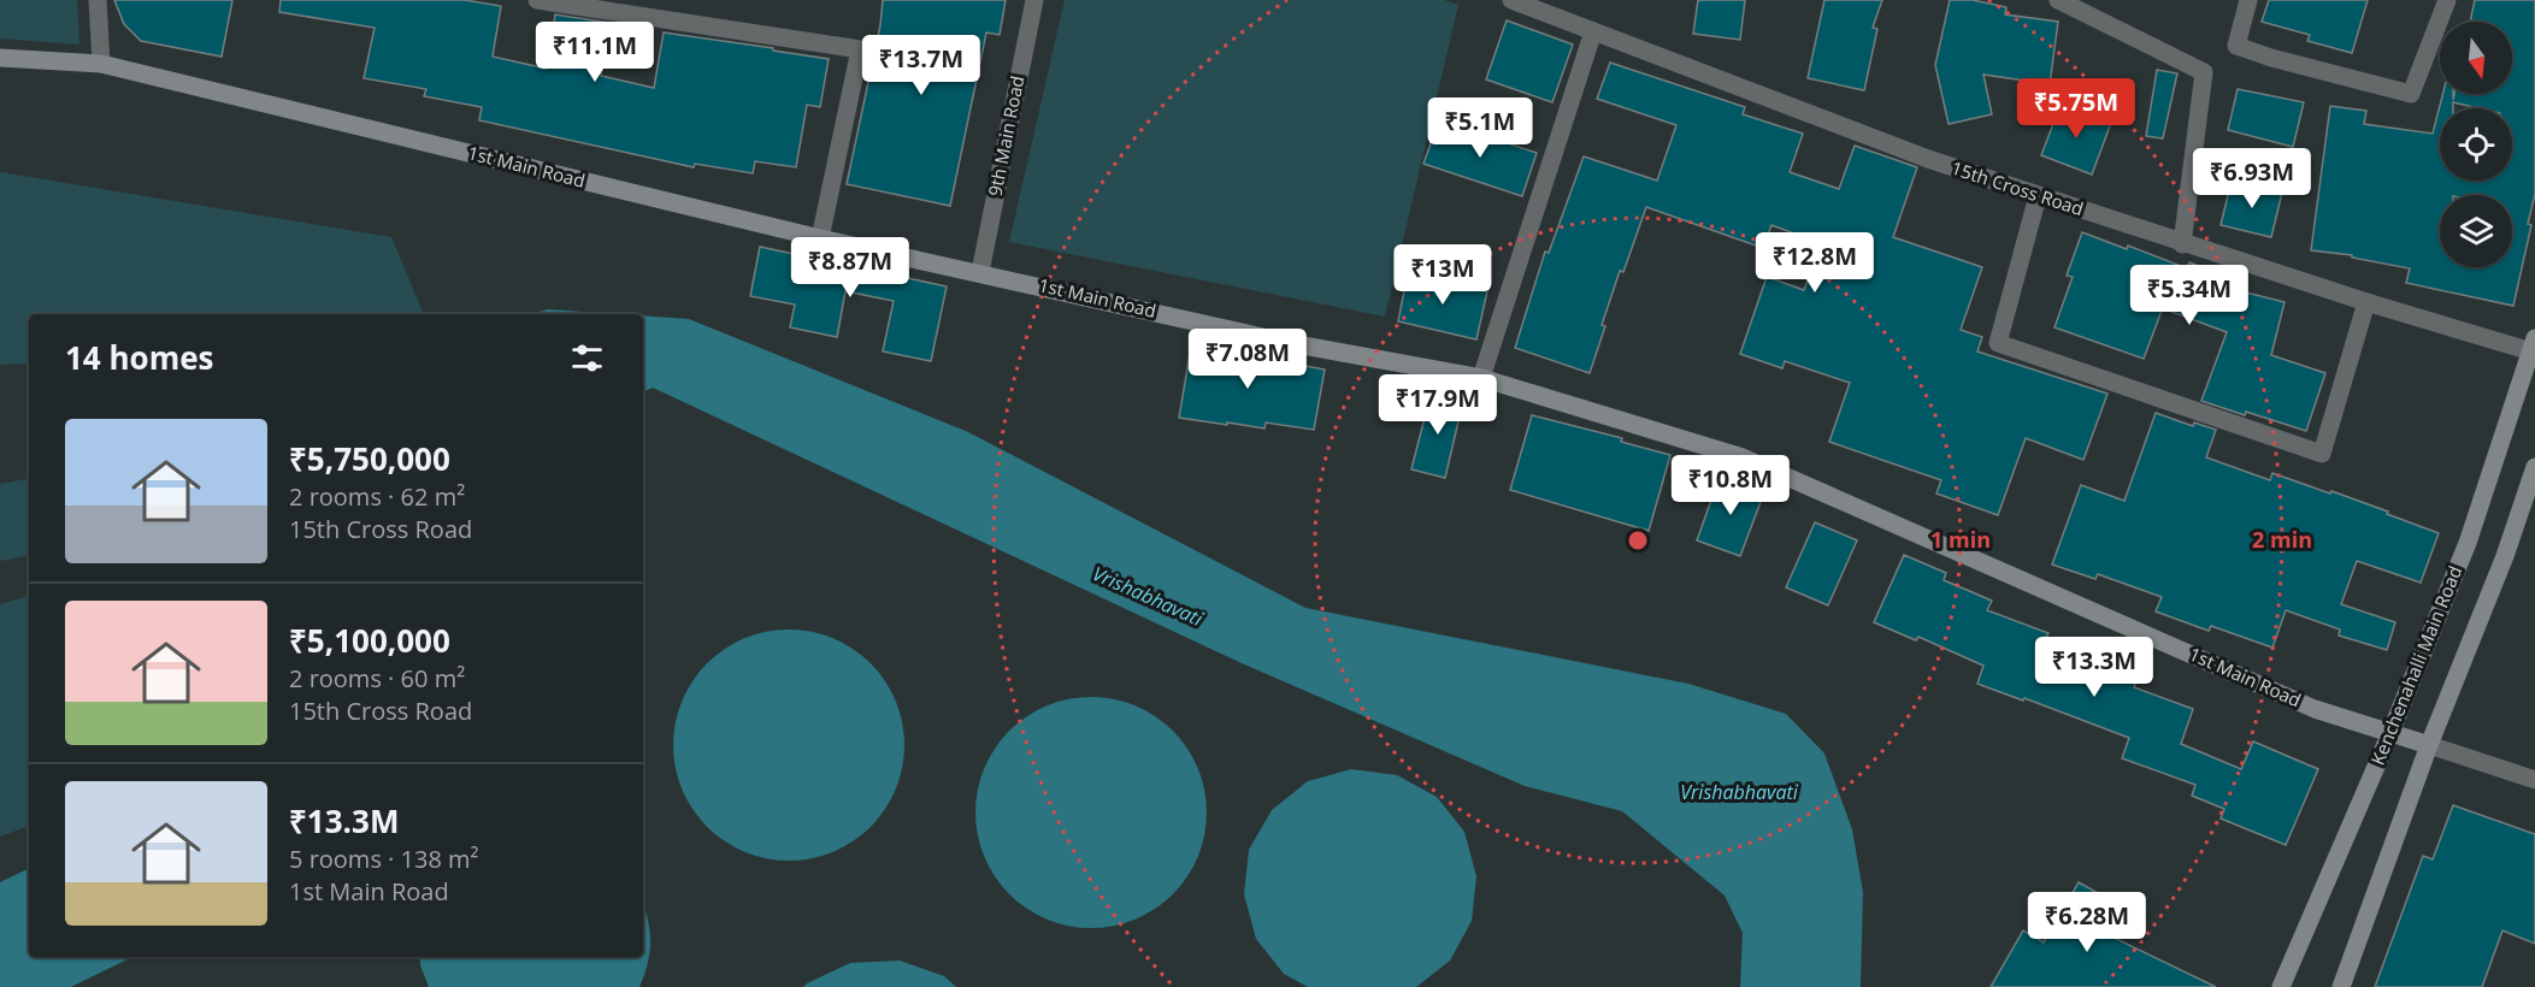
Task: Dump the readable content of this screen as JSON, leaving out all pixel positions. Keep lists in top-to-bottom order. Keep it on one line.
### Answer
{"streets":{"street":["9th Main Road","1st Main Road","15th Cross Road","Kenchenahalli Main Road"]},"crossings":[["9th Main Road","1st Main Road"],["1st Main Road","Kenchenahalli Main Road"],["15th Cross Road","Kenchenahalli Main Road"]],"water":["Vrishabhavati"],"north":"bottom","page":{"price":["₹11.1M","₹13.7M","₹5.75M","₹5.1M","₹6.93M","₹12.8M","₹8.87M","₹13M","₹5.34M","₹7.08M","₹17.9M","₹10.8M","₹13.3M","₹6.28M"],"heading":"14 homes","list":[{"name":"₹5,750,000","note":"2 rooms · 62 m² · 15th Cross Road"},{"name":"₹5,100,000","note":"2 rooms · 60 m² · 15th Cross Road"},{"name":"₹13.3M","note":"5 rooms · 138 m² · 1st Main Road"}]},"rings":["1 min","2 min"]}
